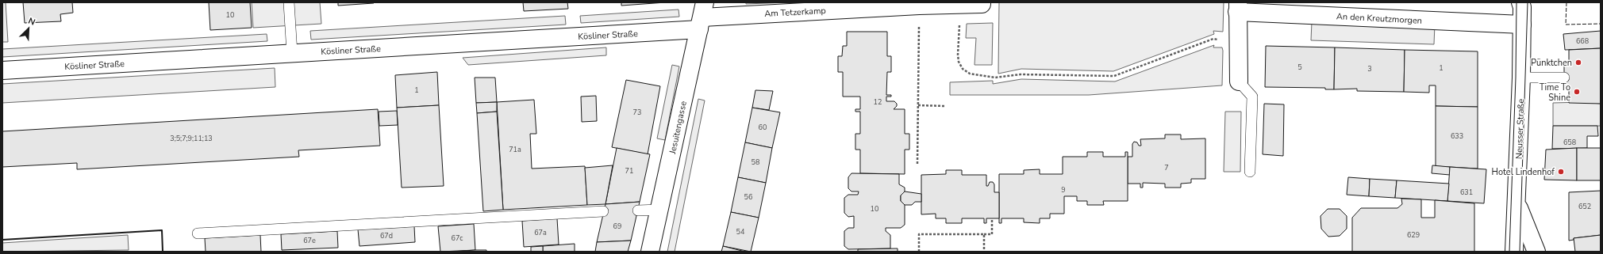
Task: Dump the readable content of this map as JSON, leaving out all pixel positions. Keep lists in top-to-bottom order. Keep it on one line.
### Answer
{"streets":{"street":["Am Tetzerkamp","An den Kreutzmorgen","Kösliner Straße","Jesuitengasse","Neusser Straße"]},"crossings":[["Am Tetzerkamp","Kösliner Straße"],["Am Tetzerkamp","Jesuitengasse"],["An den Kreutzmorgen","Neusser Straße"],["Kösliner Straße","Jesuitengasse"]],"places":["Pünktchen","Time To Shine","Hotel Lindenhof"],"house_numbers":["10","668","5","1","3","1","12","73","60","633","3;5;7;9;11;13","658","71a","58","7","71","9","631","56","652","10","69","54","67a","629","67d","67c","67e"],"north":"top right"}
